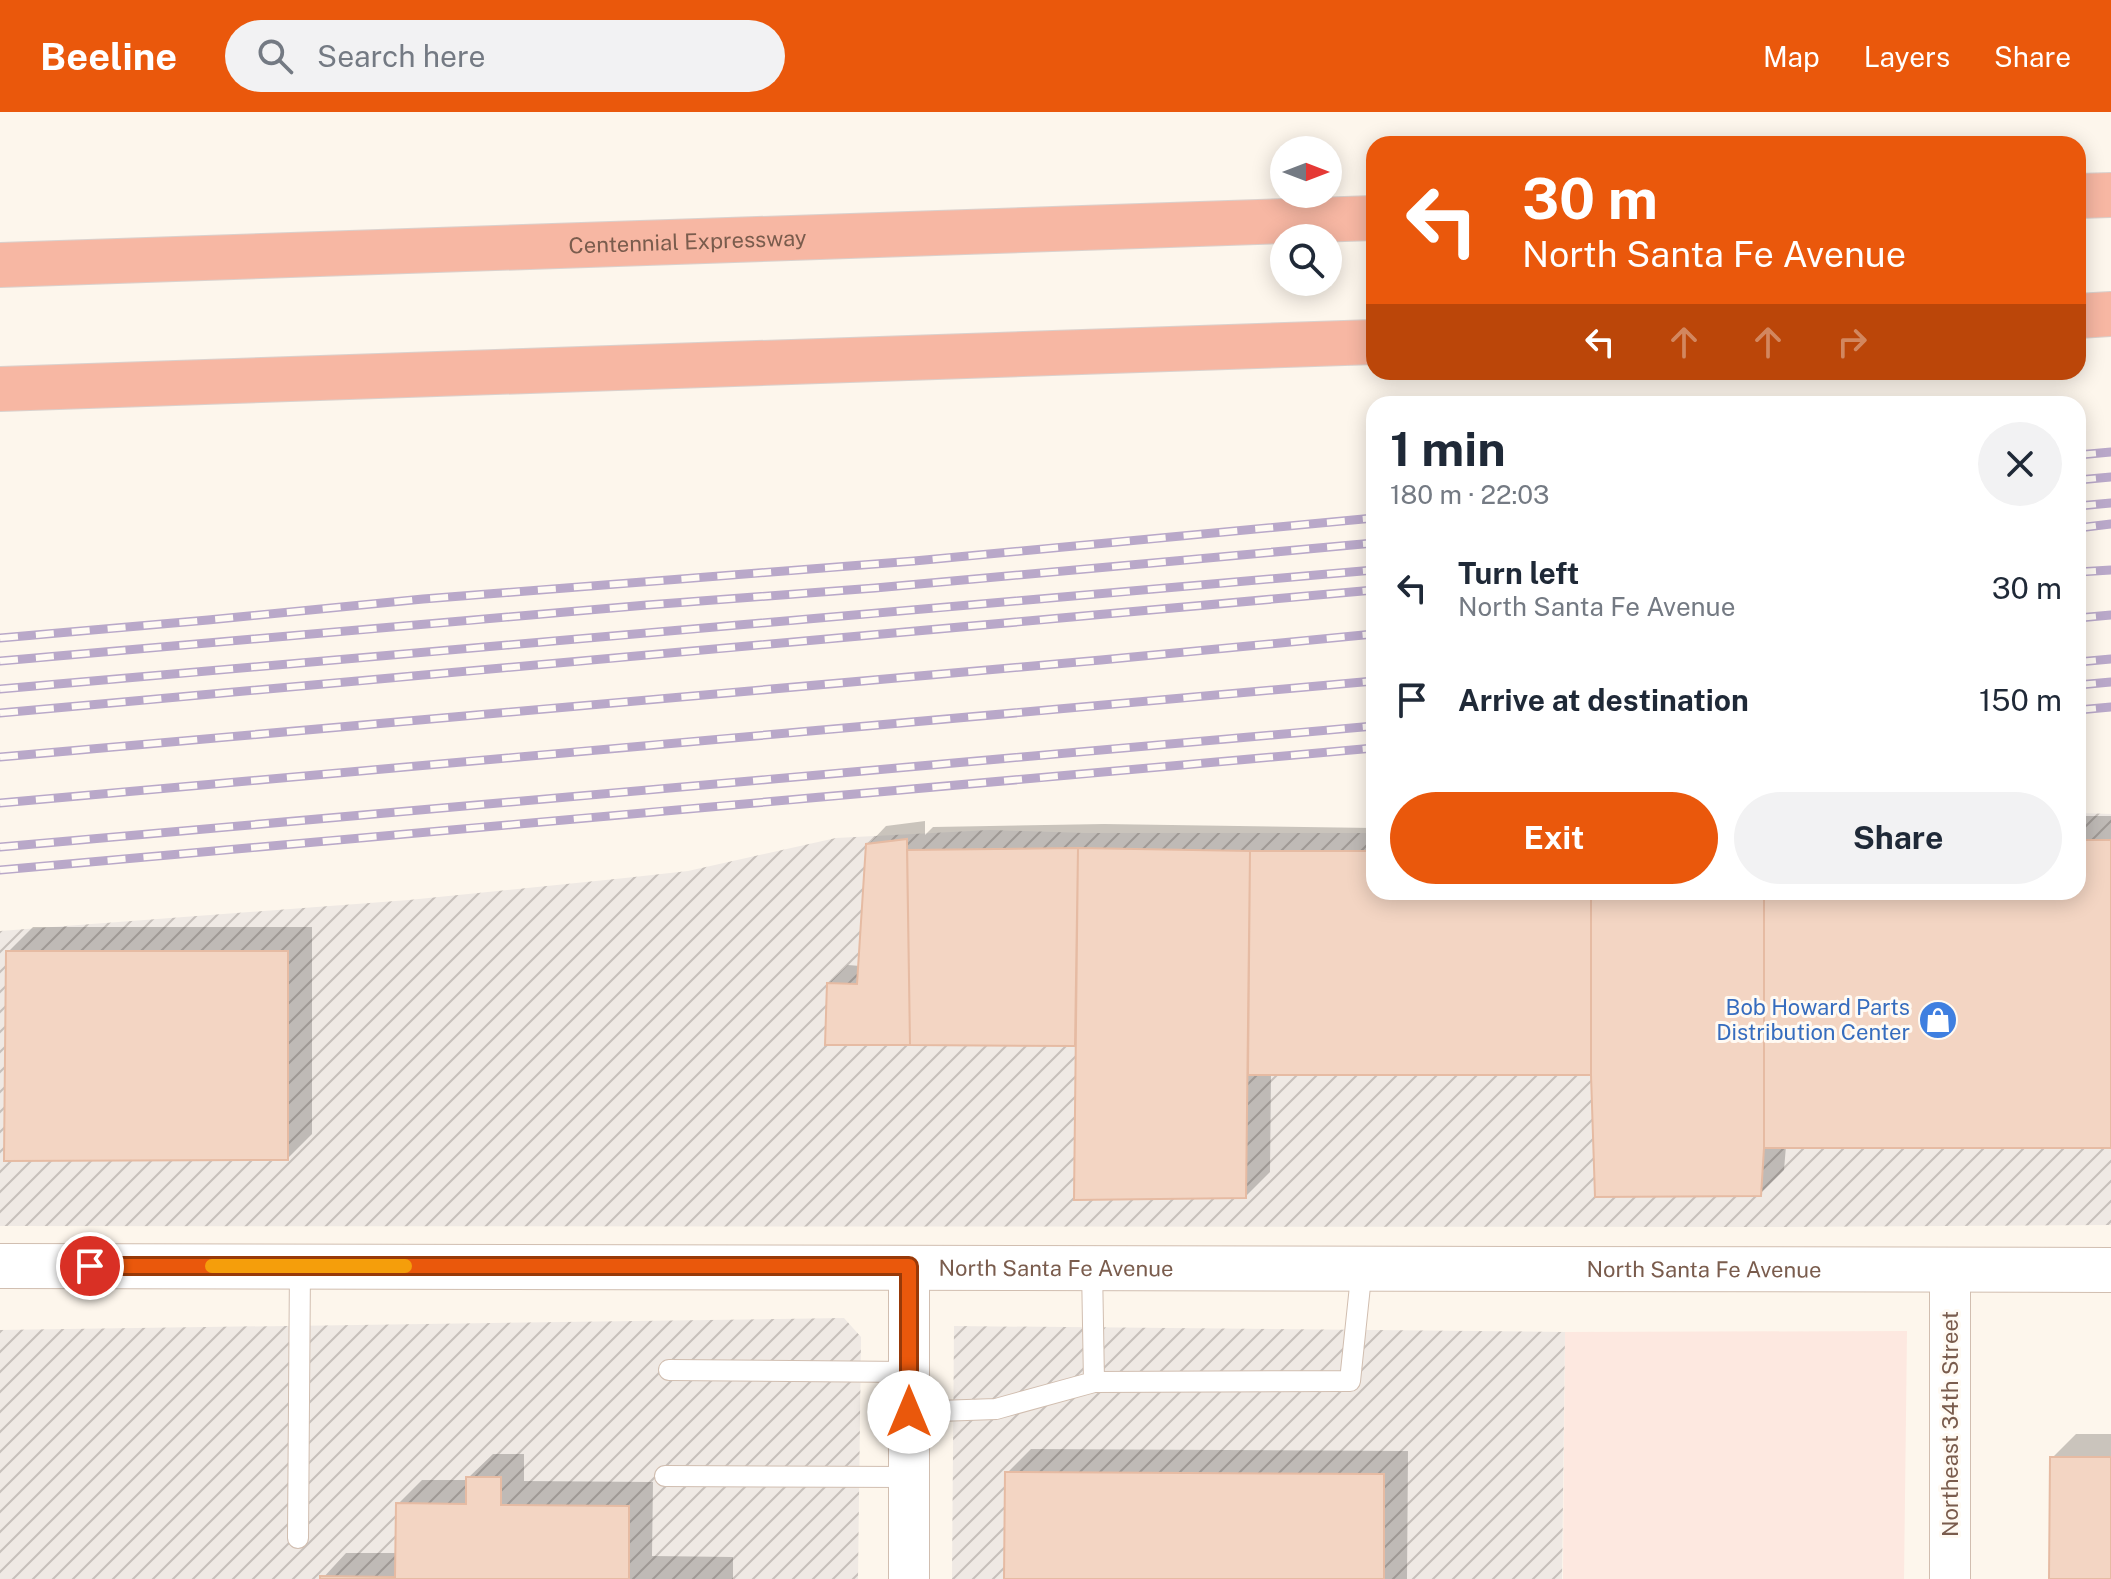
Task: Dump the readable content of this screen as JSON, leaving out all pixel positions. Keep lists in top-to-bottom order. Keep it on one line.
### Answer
{"streets":{"highway":["Centennial Expressway"],"street":["North Santa Fe Avenue","Northeast 34th Street"]},"crossings":[["North Santa Fe Avenue","Northeast 34th Street"]],"places":{"shop":["Bob Howard Parts Distribution Center"]},"north":"right","page":{"header":"Beeline","search":"Search here","nav":["Map","Layers","Share"],"turn":["30 m","North Santa Fe Avenue"],"heading":["1 min","180 m · 22:03"],"list":[{"name":"Turn left","note":"North Santa Fe Avenue","value":"30 m"},{"name":"Arrive at destination","value":"150 m"}],"buttons":["Exit","Share"]}}
